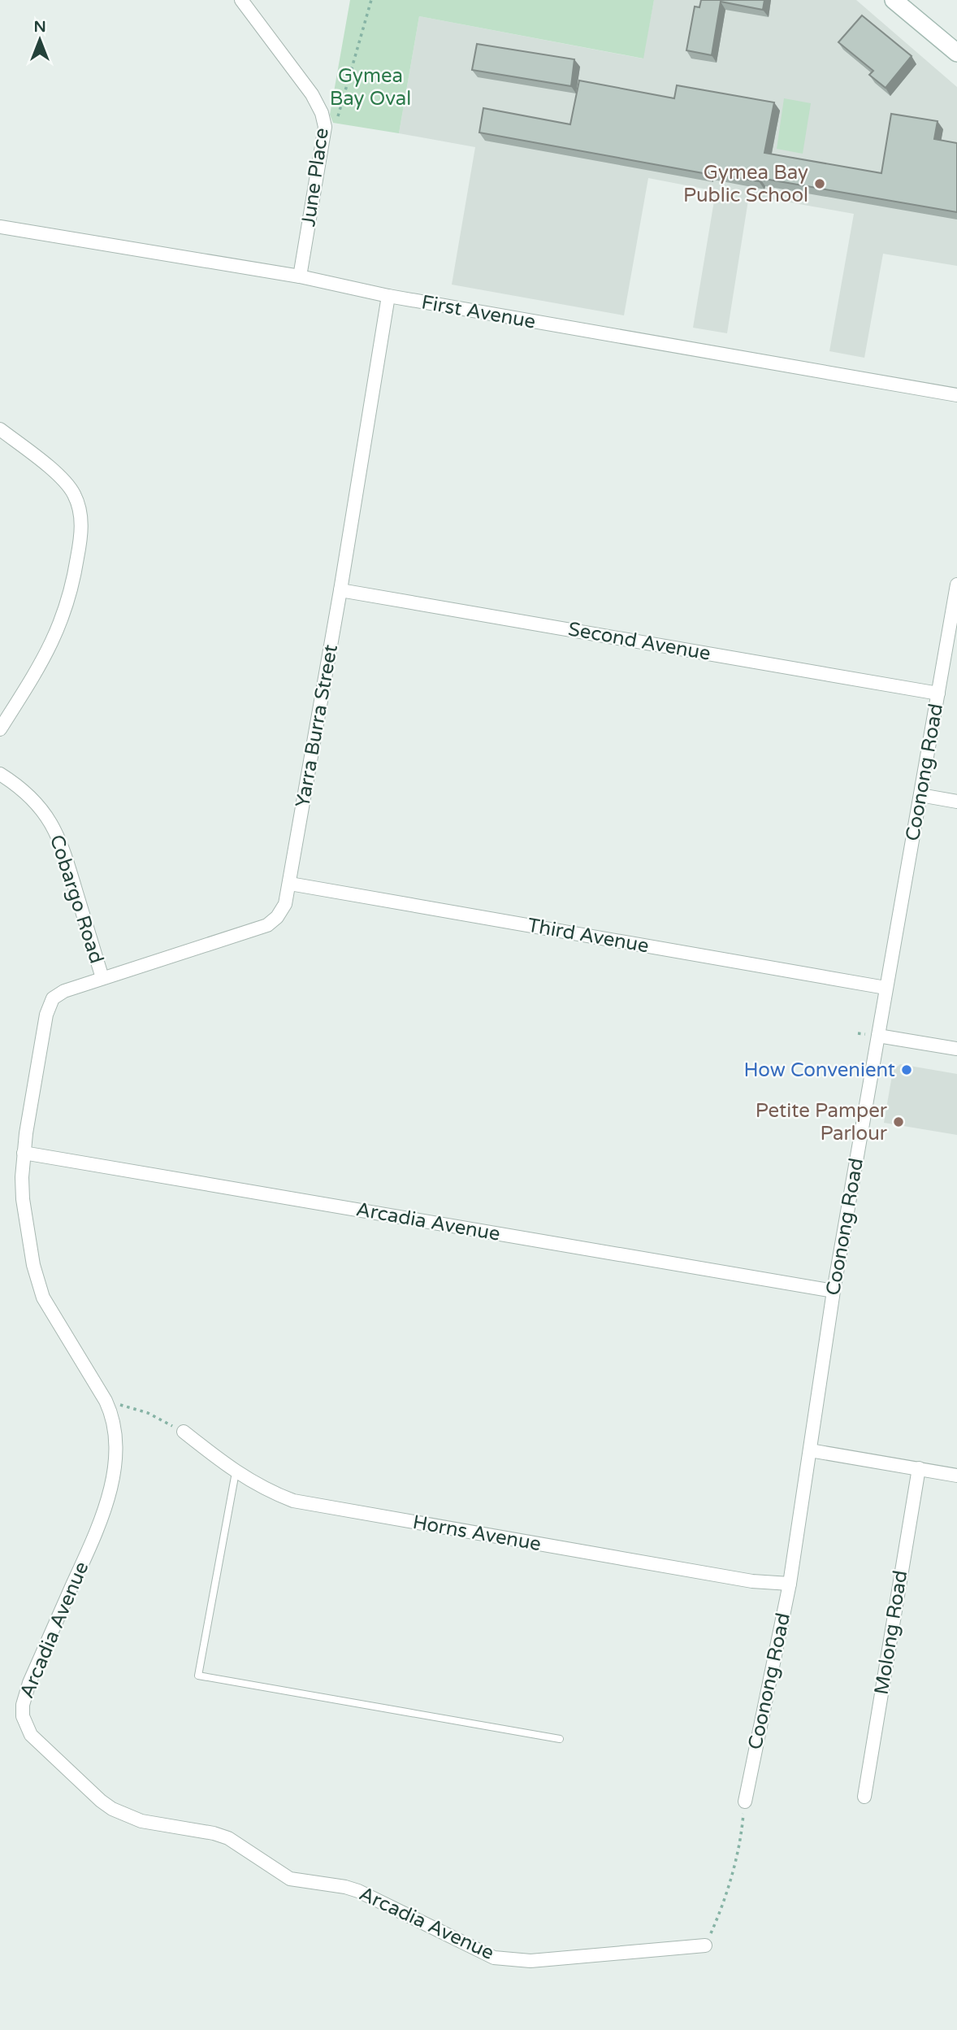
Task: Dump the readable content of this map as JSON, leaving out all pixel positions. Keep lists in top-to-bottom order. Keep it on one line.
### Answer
{"streets":{"street":["June Place","First Avenue","Second Avenue","Yarra Burra Street","Coonong Road","Cobargo Road","Third Avenue","Arcadia Avenue","Horns Avenue","Molong Road"]},"crossings":[["June Place","First Avenue"],["First Avenue","Yarra Burra Street"],["Second Avenue","Yarra Burra Street"],["Second Avenue","Coonong Road"],["Yarra Burra Street","Cobargo Road"],["Yarra Burra Street","Third Avenue"],["Yarra Burra Street","Arcadia Avenue"],["Coonong Road","Third Avenue"],["Coonong Road","Arcadia Avenue"],["Coonong Road","Horns Avenue"]],"parks":["Gymea Bay Oval"],"places":["Gymea Bay Public School","How Convenient","Petite Pamper Parlour"],"north":"top"}
